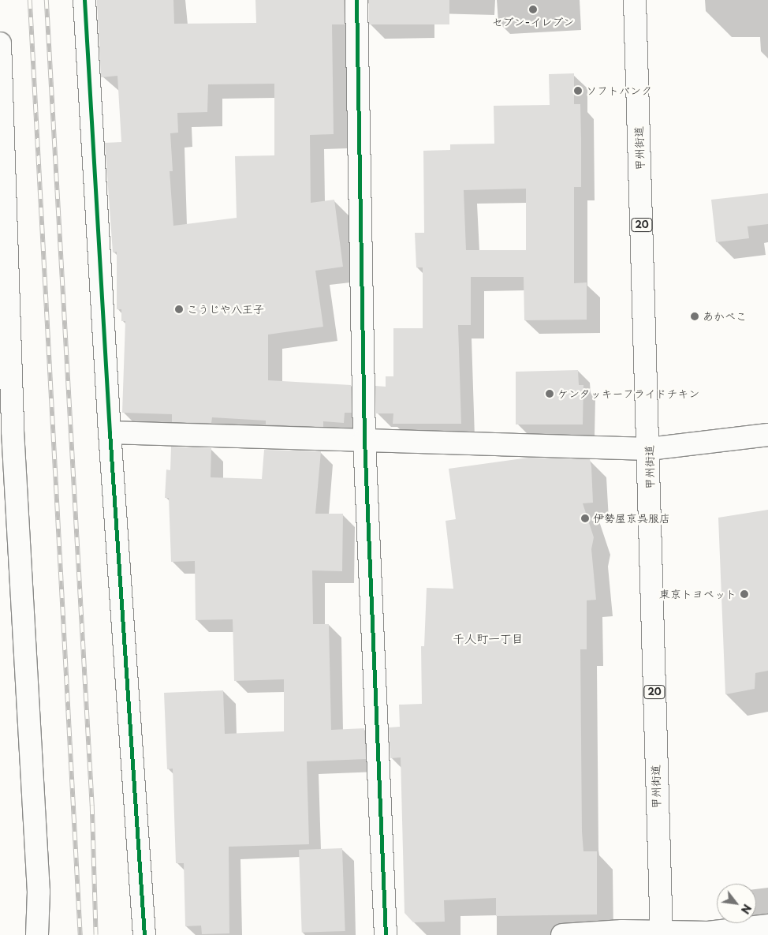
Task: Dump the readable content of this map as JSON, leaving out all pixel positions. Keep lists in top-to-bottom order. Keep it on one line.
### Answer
{"streets":{"main road":["甲州街道","20"]},"districts":["千人町一丁目"],"places":["セブン-イレブン","ソフトバンク","こうじや八王子","あかべこ","ケンタッキーフライドチキン","伊勢屋京呉服店","東京トヨペット"],"north":"bottom right"}
